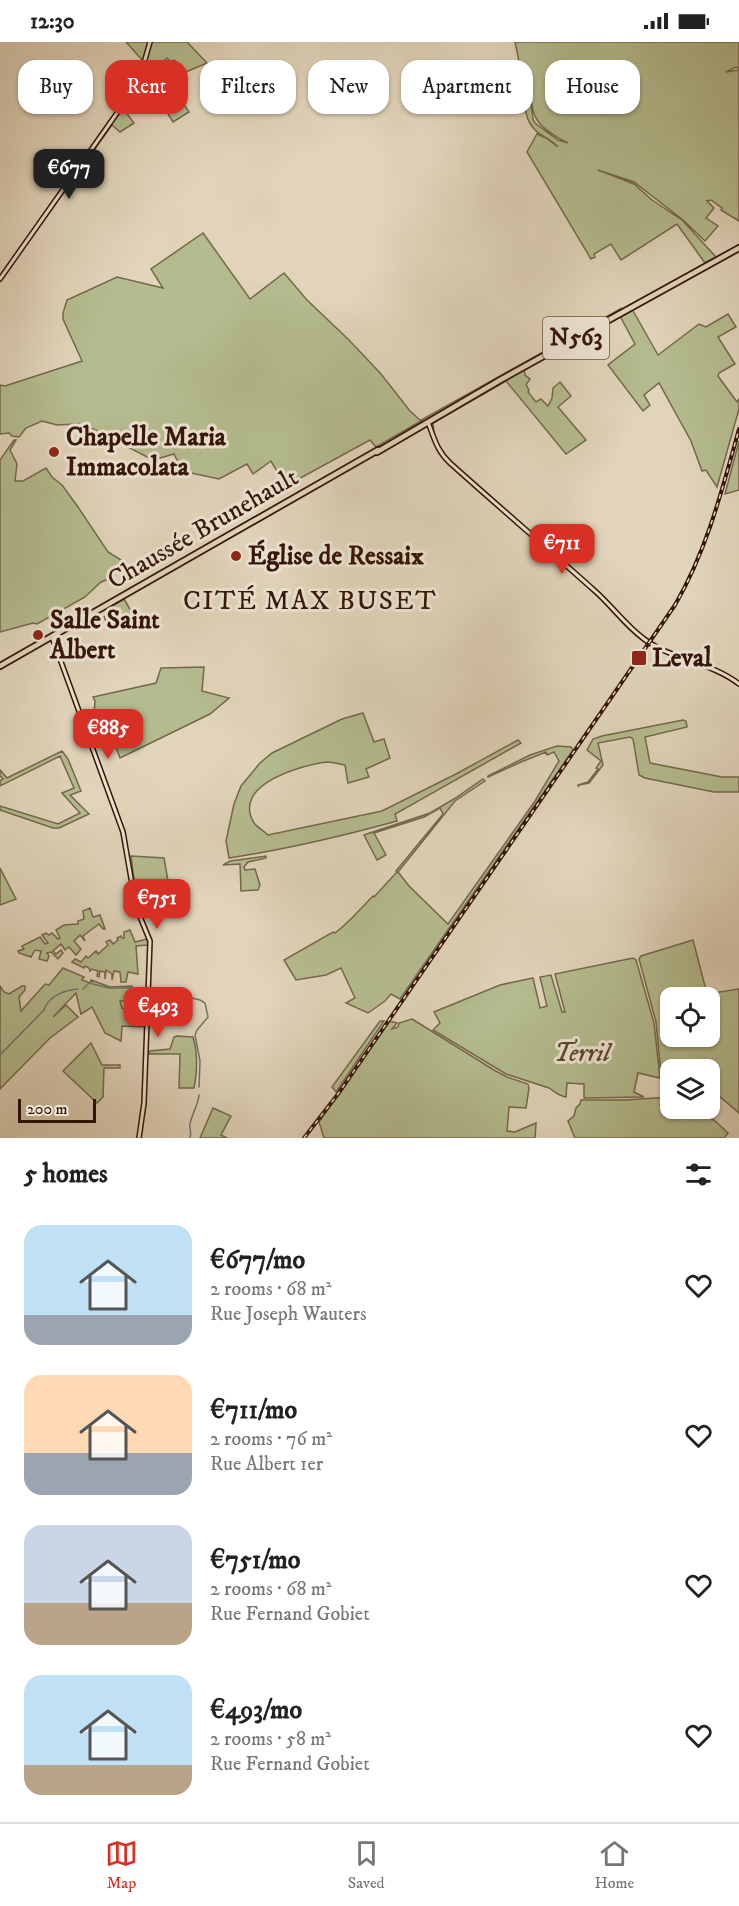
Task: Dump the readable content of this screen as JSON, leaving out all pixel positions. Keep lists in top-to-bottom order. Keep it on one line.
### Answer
{"streets":{"main road":["N563","Chaussée Brunehault"]},"crossings":[["N563","Chaussée Brunehault"]],"districts":["CITÉ MAX BUSET"],"parks":["Terril"],"places":{"other":["Chapelle Maria Immacolata","Église de Ressaix","Salle Saint Albert"],"transit":["Leval"]},"scale_bar":"200 m","page":{"status":"12:30","chip":["Buy","Rent","Filters","New","Apartment","House"],"price":["€677","€711","€885","€751","€493"],"scale":"200 m","heading":"5 homes","list":[{"name":"€677/mo","note":"2 rooms · 68 m² · Rue Joseph Wauters"},{"name":"€711/mo","note":"2 rooms · 76 m² · Rue Albert 1er"},{"name":"€751/mo","note":"2 rooms · 68 m² · Rue Fernand Gobiet"},{"name":"€493/mo","note":"2 rooms · 58 m² · Rue Fernand Gobiet"}],"tabs":["Map","Saved","Home"]}}
